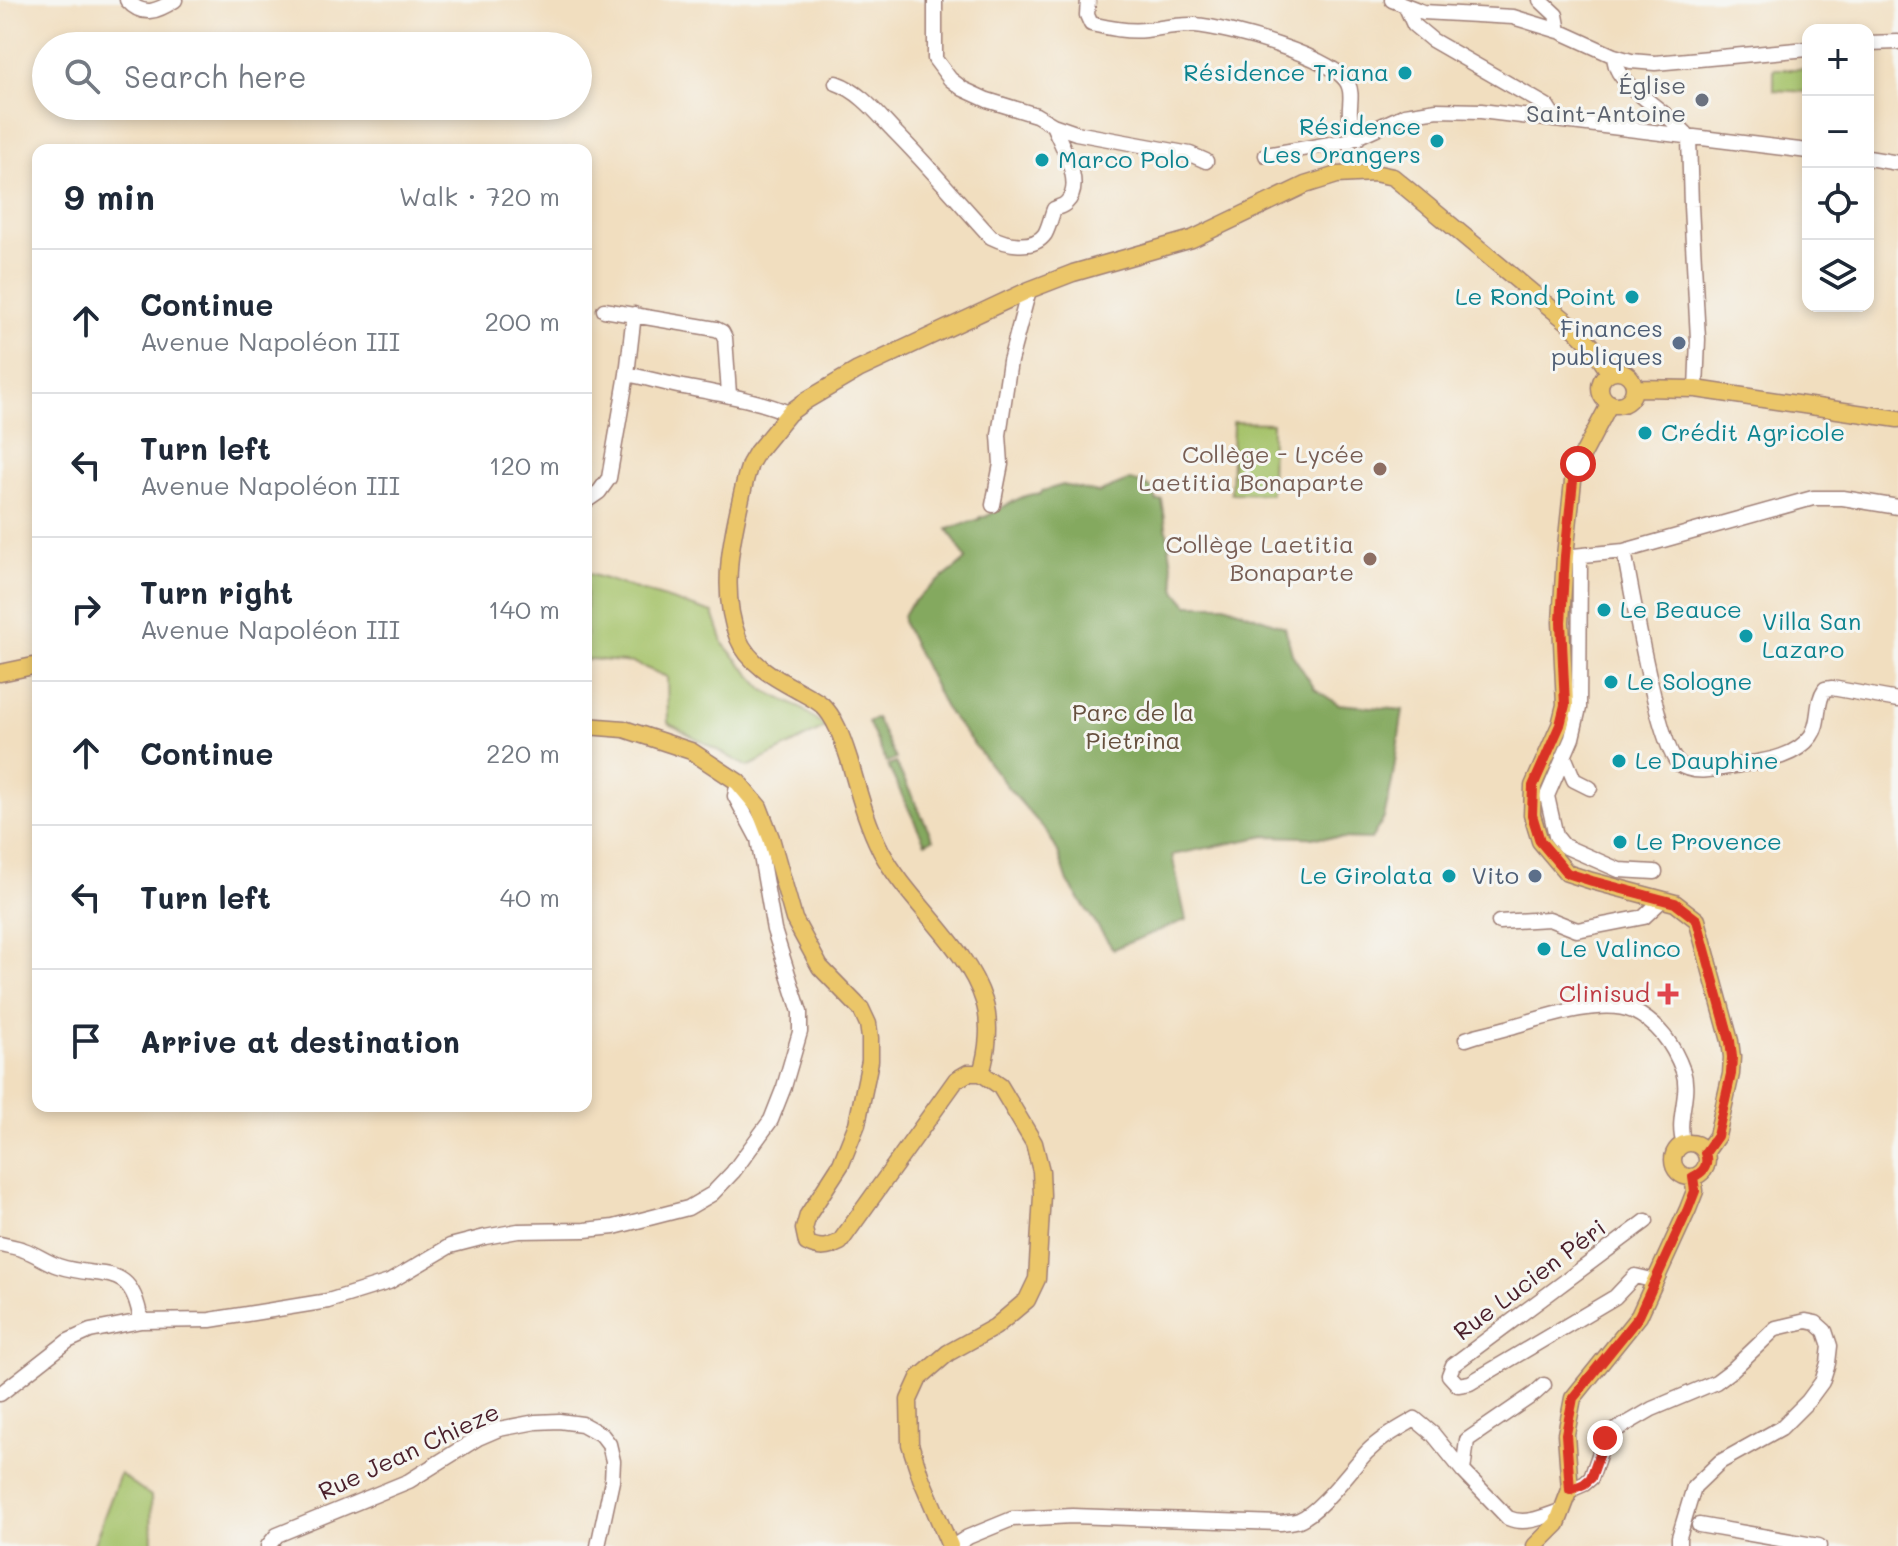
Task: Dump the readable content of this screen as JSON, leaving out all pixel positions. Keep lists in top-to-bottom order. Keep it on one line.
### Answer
{"streets":{"street":["Rue Lucien Péri","Rue Jean Chieze"]},"parks":["Parc de la Pietrina"],"places":{"other":["Résidence Triana","Église Saint-Antoine","Résidence Les Orangers","Marco Polo","Le Rond Point","Finances publiques","Crédit Agricole","Collège - Lycée Laetitia Bonaparte","Collège Laetitia Bonaparte","Le Beauce","Villa San Lazaro","Le Sologne","Le Dauphine","Le Provence","Le Girolata","Vito","Le Valinco"],"health":["Clinisud"]},"page":{"map_buttons":["+","−"],"search":"Search here","heading":["9 min","Walk · 720 m"],"list":[["Continue","Avenue Napoléon III","200 m"],["Turn left","Avenue Napoléon III","120 m"],["Turn right","Avenue Napoléon III","140 m"],["Continue","220 m"],["Turn left","40 m"],"Arrive at destination"]}}
